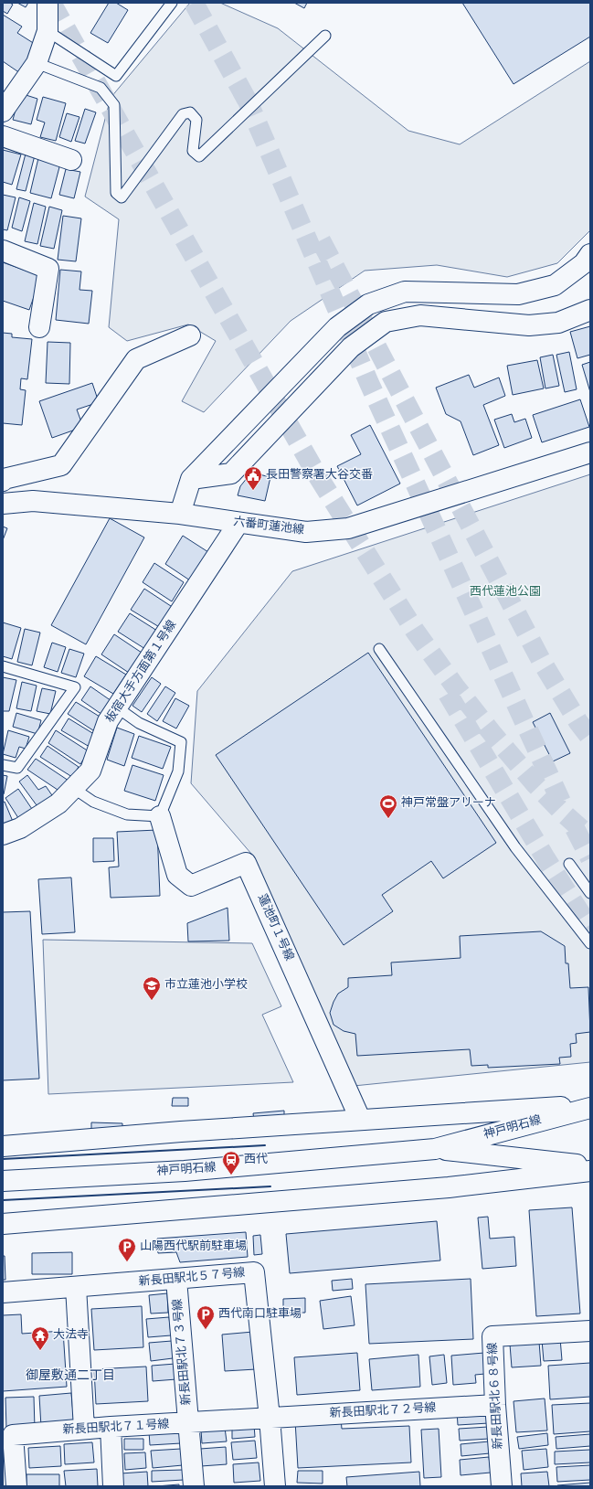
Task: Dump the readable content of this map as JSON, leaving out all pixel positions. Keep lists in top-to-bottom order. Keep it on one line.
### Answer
{"streets":{"street":["六番町蓮池線","板宿大手方面第１号線","蓮池町１号線","神戸明石線","新長田駅北５７号線","新長田駅北７３号線","新長田駅北６８号線","新長田駅北７２号線","新長田駅北７１号線"]},"crossings":[["六番町蓮池線","板宿大手方面第１号線"],["新長田駅北５７号線","新長田駅北７３号線"],["新長田駅北５７号線","新長田駅北７２号線"],["新長田駅北５７号線","新長田駅北７１号線"],["新長田駅北７３号線","新長田駅北７１号線"],["新長田駅北６８号線","新長田駅北７２号線"],["新長田駅北７２号線","新長田駅北７１号線"]],"districts":["御屋敷通二丁目"],"parks":["西代蓮池公園"],"places":{"public building":["長田警察署大谷交番"],"sports":["神戸常盤アリーナ"],"school or university":["市立蓮池小学校"],"station":["西代"],"parking":["山陽西代駅前駐車場","西代南口駐車場"],"temple":["大法寺"]}}
